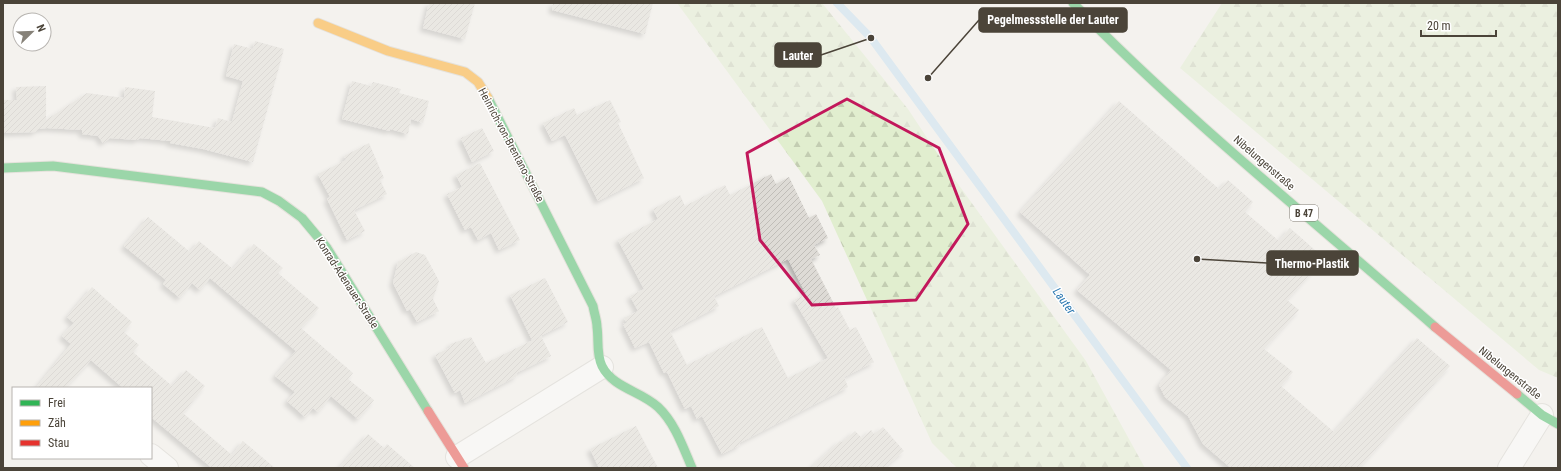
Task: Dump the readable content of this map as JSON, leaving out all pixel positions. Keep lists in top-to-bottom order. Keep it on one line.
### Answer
{"streets":{"street":["Heinrich-von-Brentano-Straße","Nibelungenstraße","B 47","Konrad-Adenauer-Straße"]},"water":["Lauter"],"places":["Lauter","Pegelmessstelle der Lauter","Thermo-Plastik"],"legend":["Frei","Zäh","Stau"],"scale_bar":"20 m","north":"top right"}
